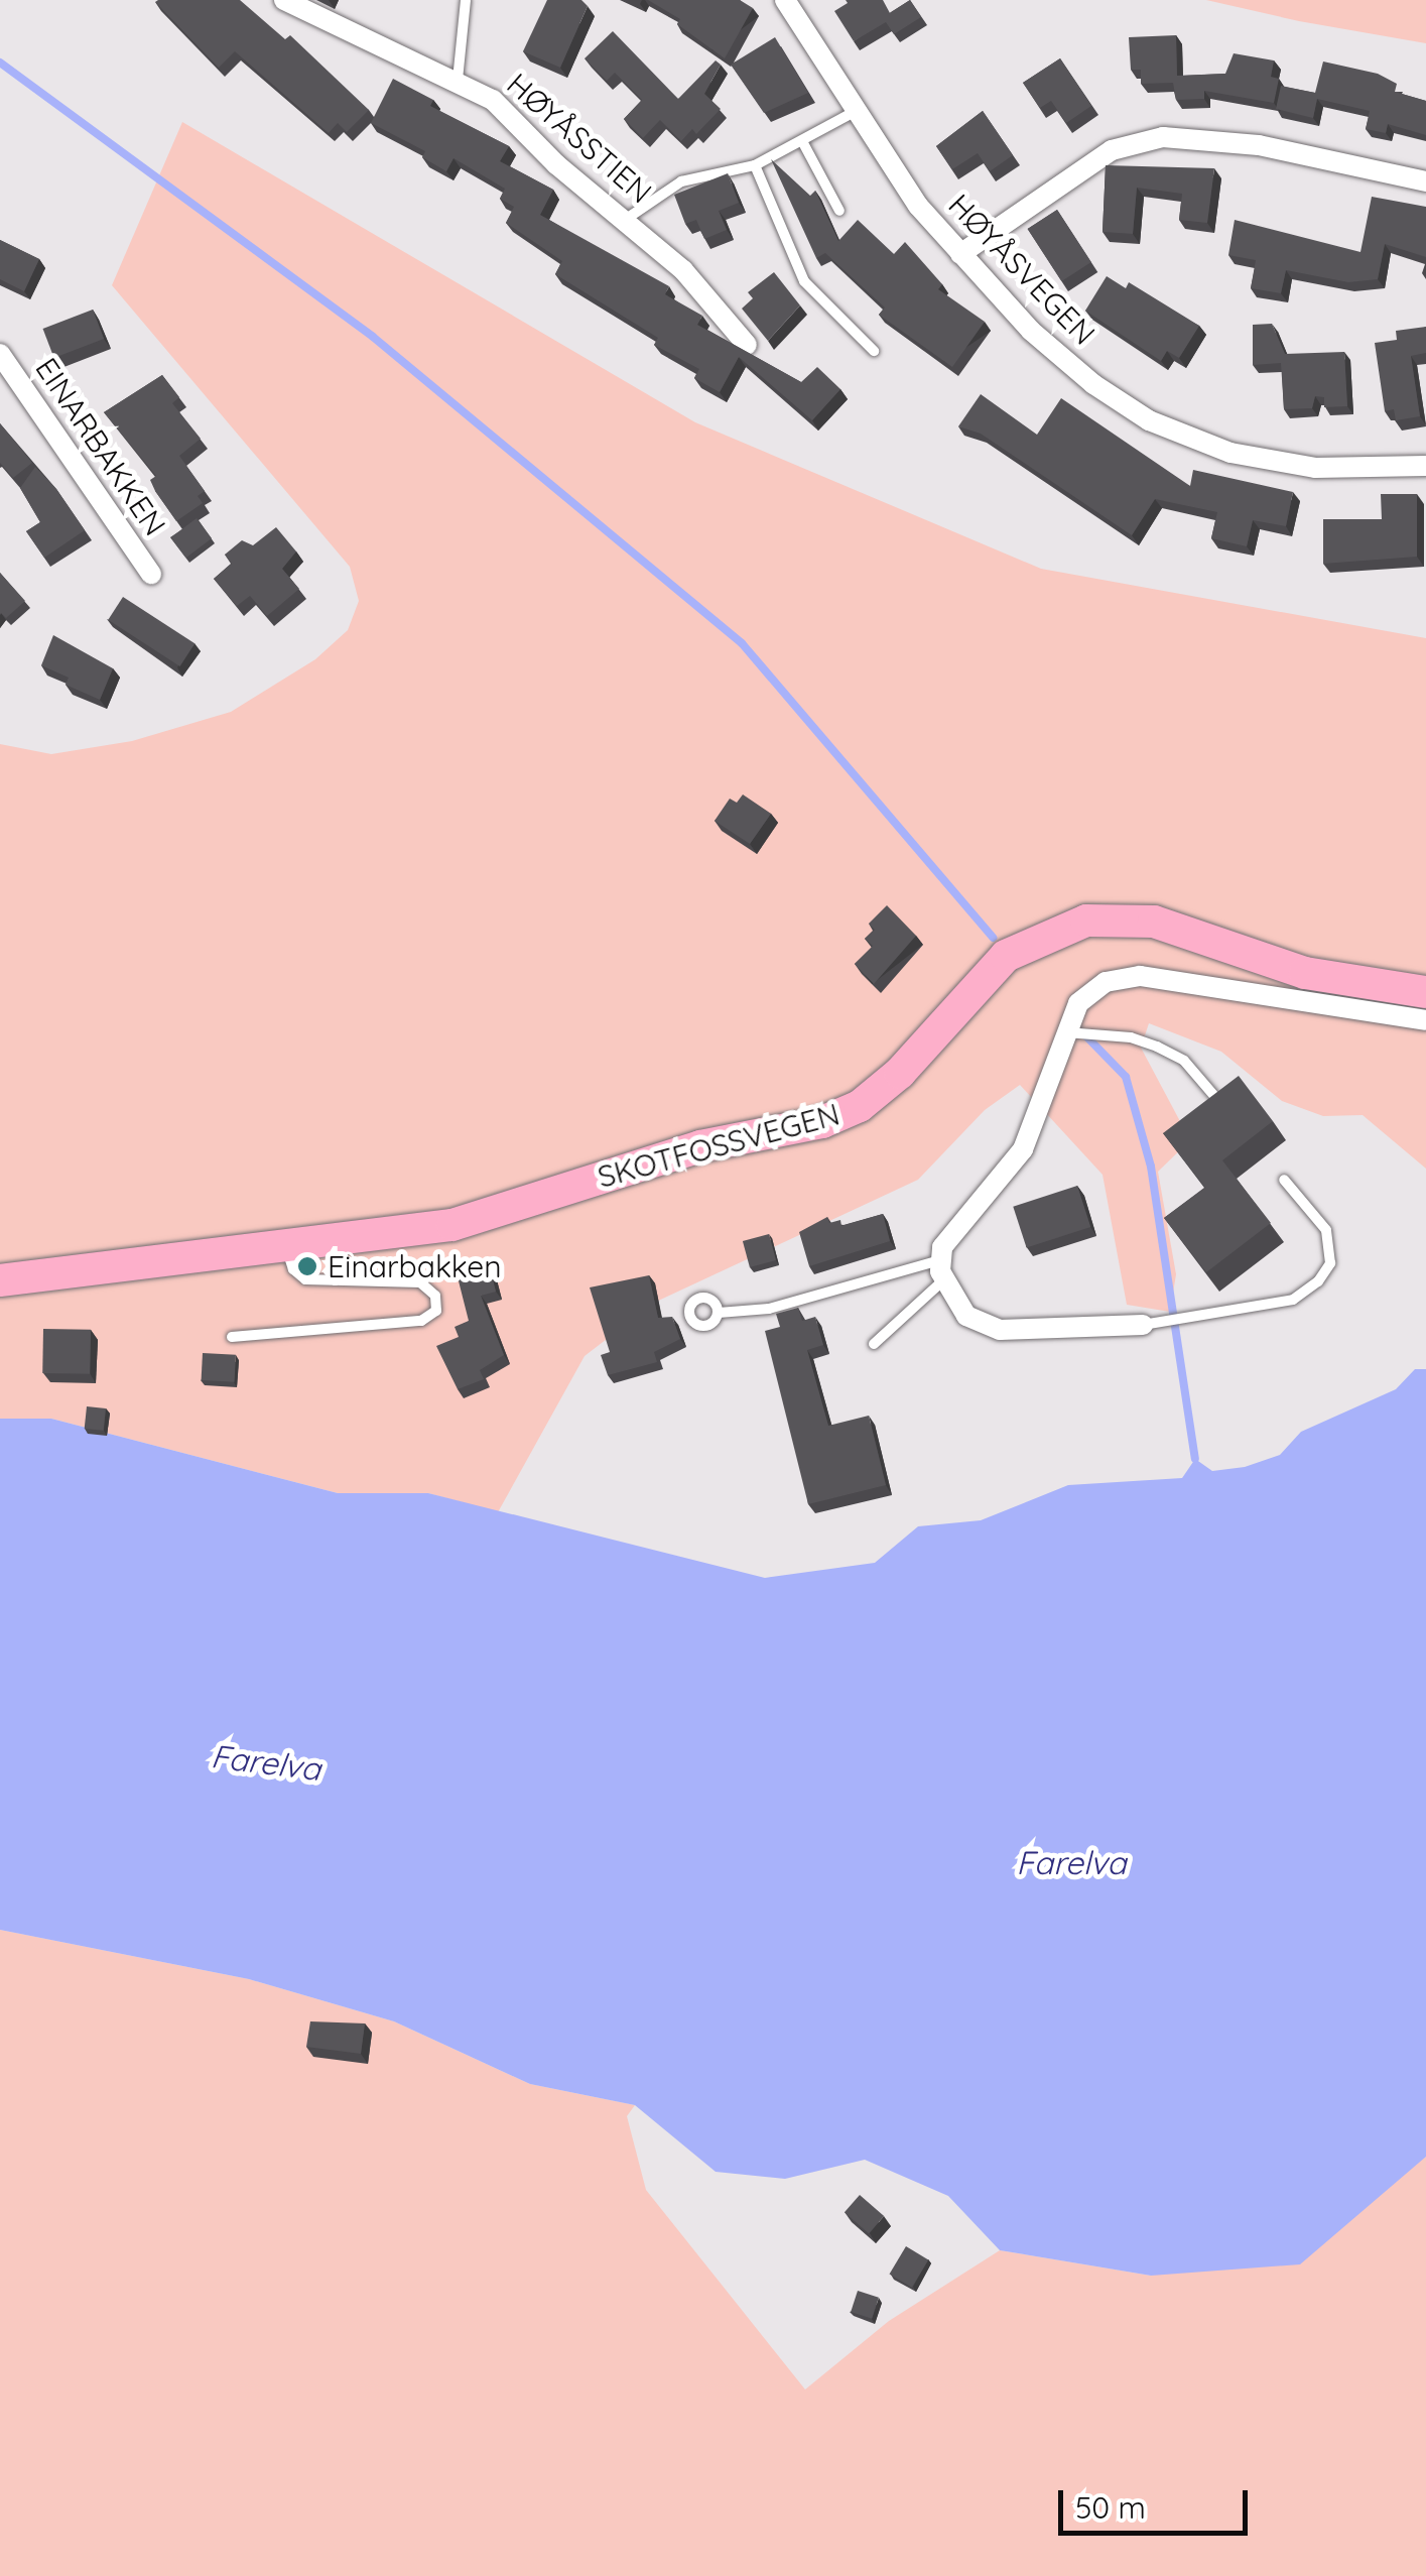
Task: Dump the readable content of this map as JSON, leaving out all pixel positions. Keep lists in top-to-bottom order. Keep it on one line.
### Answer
{"streets":{"main road":["SKOTFOSSVEGEN"],"street":["HØYÅSSTIEN","HØYÅSVEGEN","EINARBAKKEN"]},"water":["Farelva"],"places":["Einarbakken"],"scale_bar":"50 m"}
